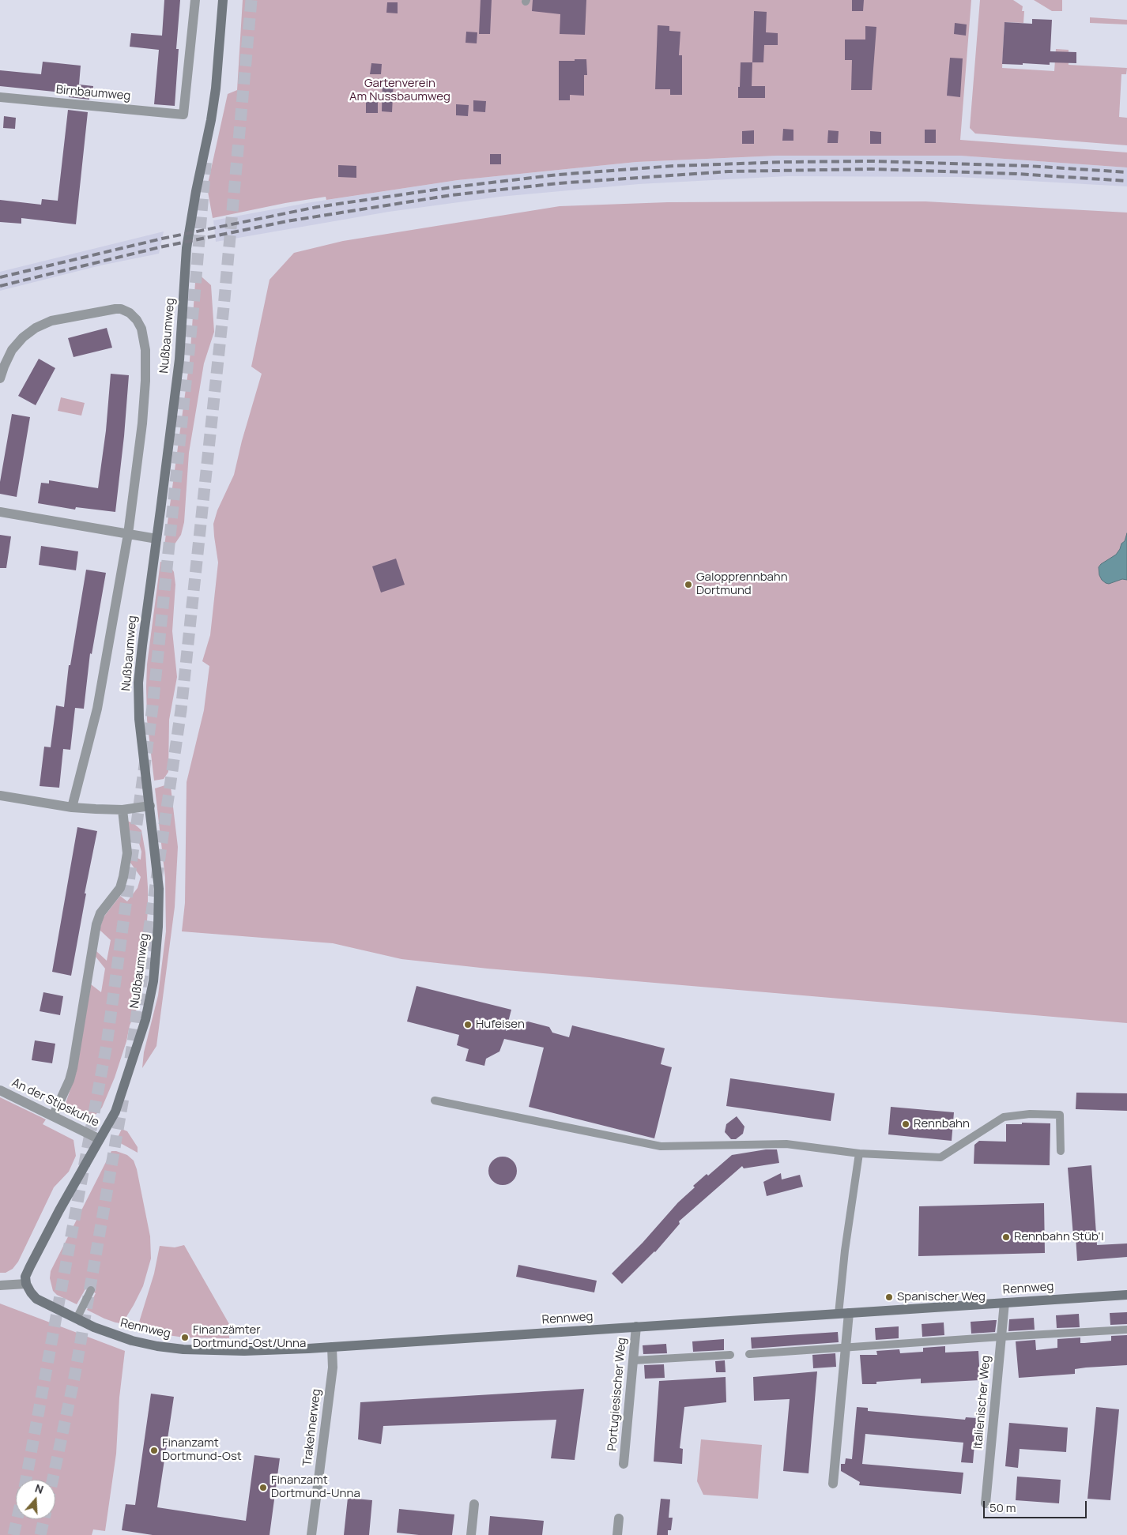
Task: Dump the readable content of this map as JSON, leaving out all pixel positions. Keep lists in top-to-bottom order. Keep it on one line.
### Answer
{"streets":{"street":["Birnbaumweg","Nußbaumweg","An der Stipskuhle","Rennweg","Portugiesischer Weg","Italienischer Weg","Trakehnerweg"]},"crossings":[["Nußbaumweg","An der Stipskuhle"],["Nußbaumweg","Rennweg"],["Rennweg","Portugiesischer Weg"],["Rennweg","Italienischer Weg"],["Rennweg","Trakehnerweg"]],"parks":["Gartenverein Am Nussbaumweg"],"places":["Galopprennbahn Dortmund","Hufeisen","Rennbahn","Rennbahn Stüb'l","Spanischer Weg","Finanzämter Dortmund-Ost/Unna","Finanzamt Dortmund-Ost","Finanzamt Dortmund-Unna"],"scale_bar":"50 m","north":"top"}
